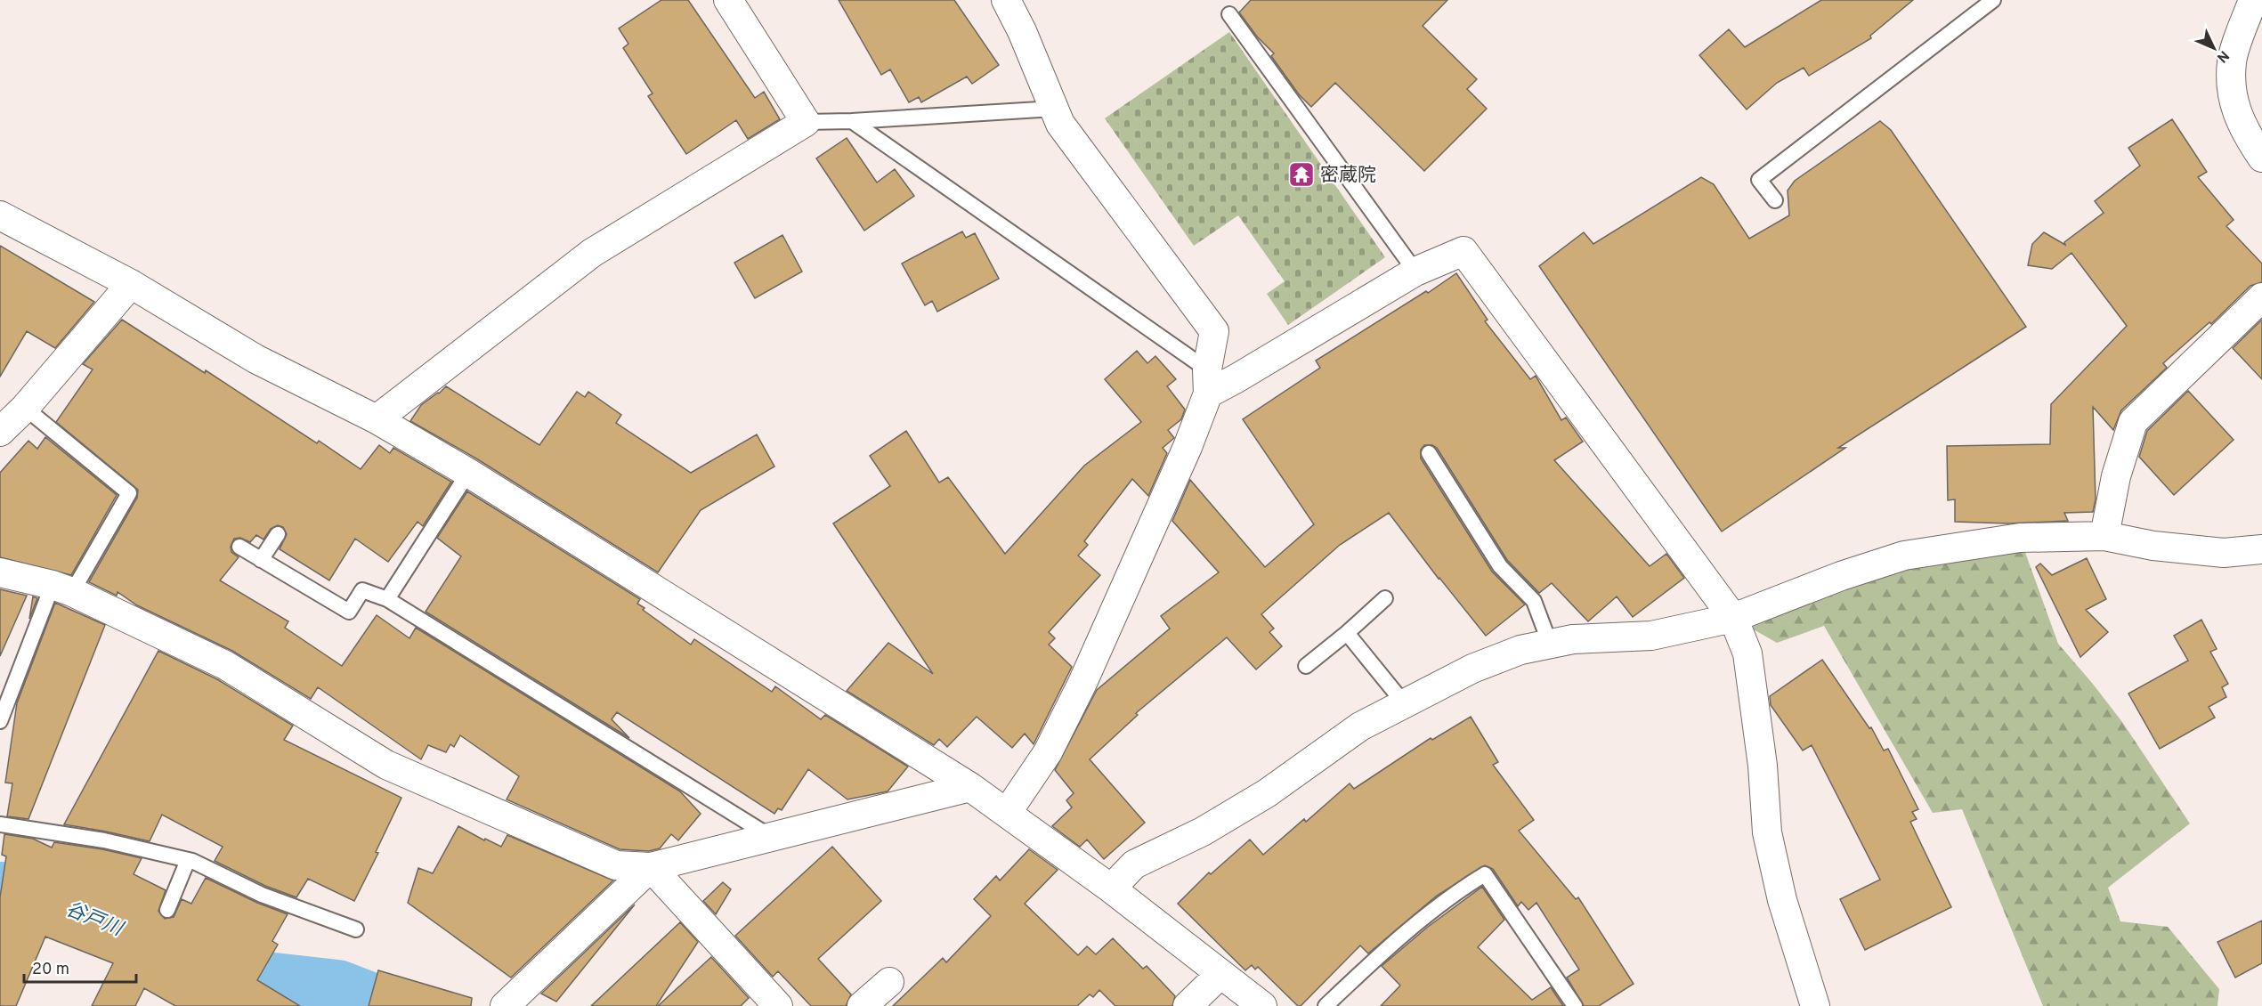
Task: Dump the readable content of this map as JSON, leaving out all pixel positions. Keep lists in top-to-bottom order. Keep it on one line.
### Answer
{"water":["谷戸川"],"places":{"temple":["密蔵院"]},"scale_bar":"20 m","north":"bottom right"}
